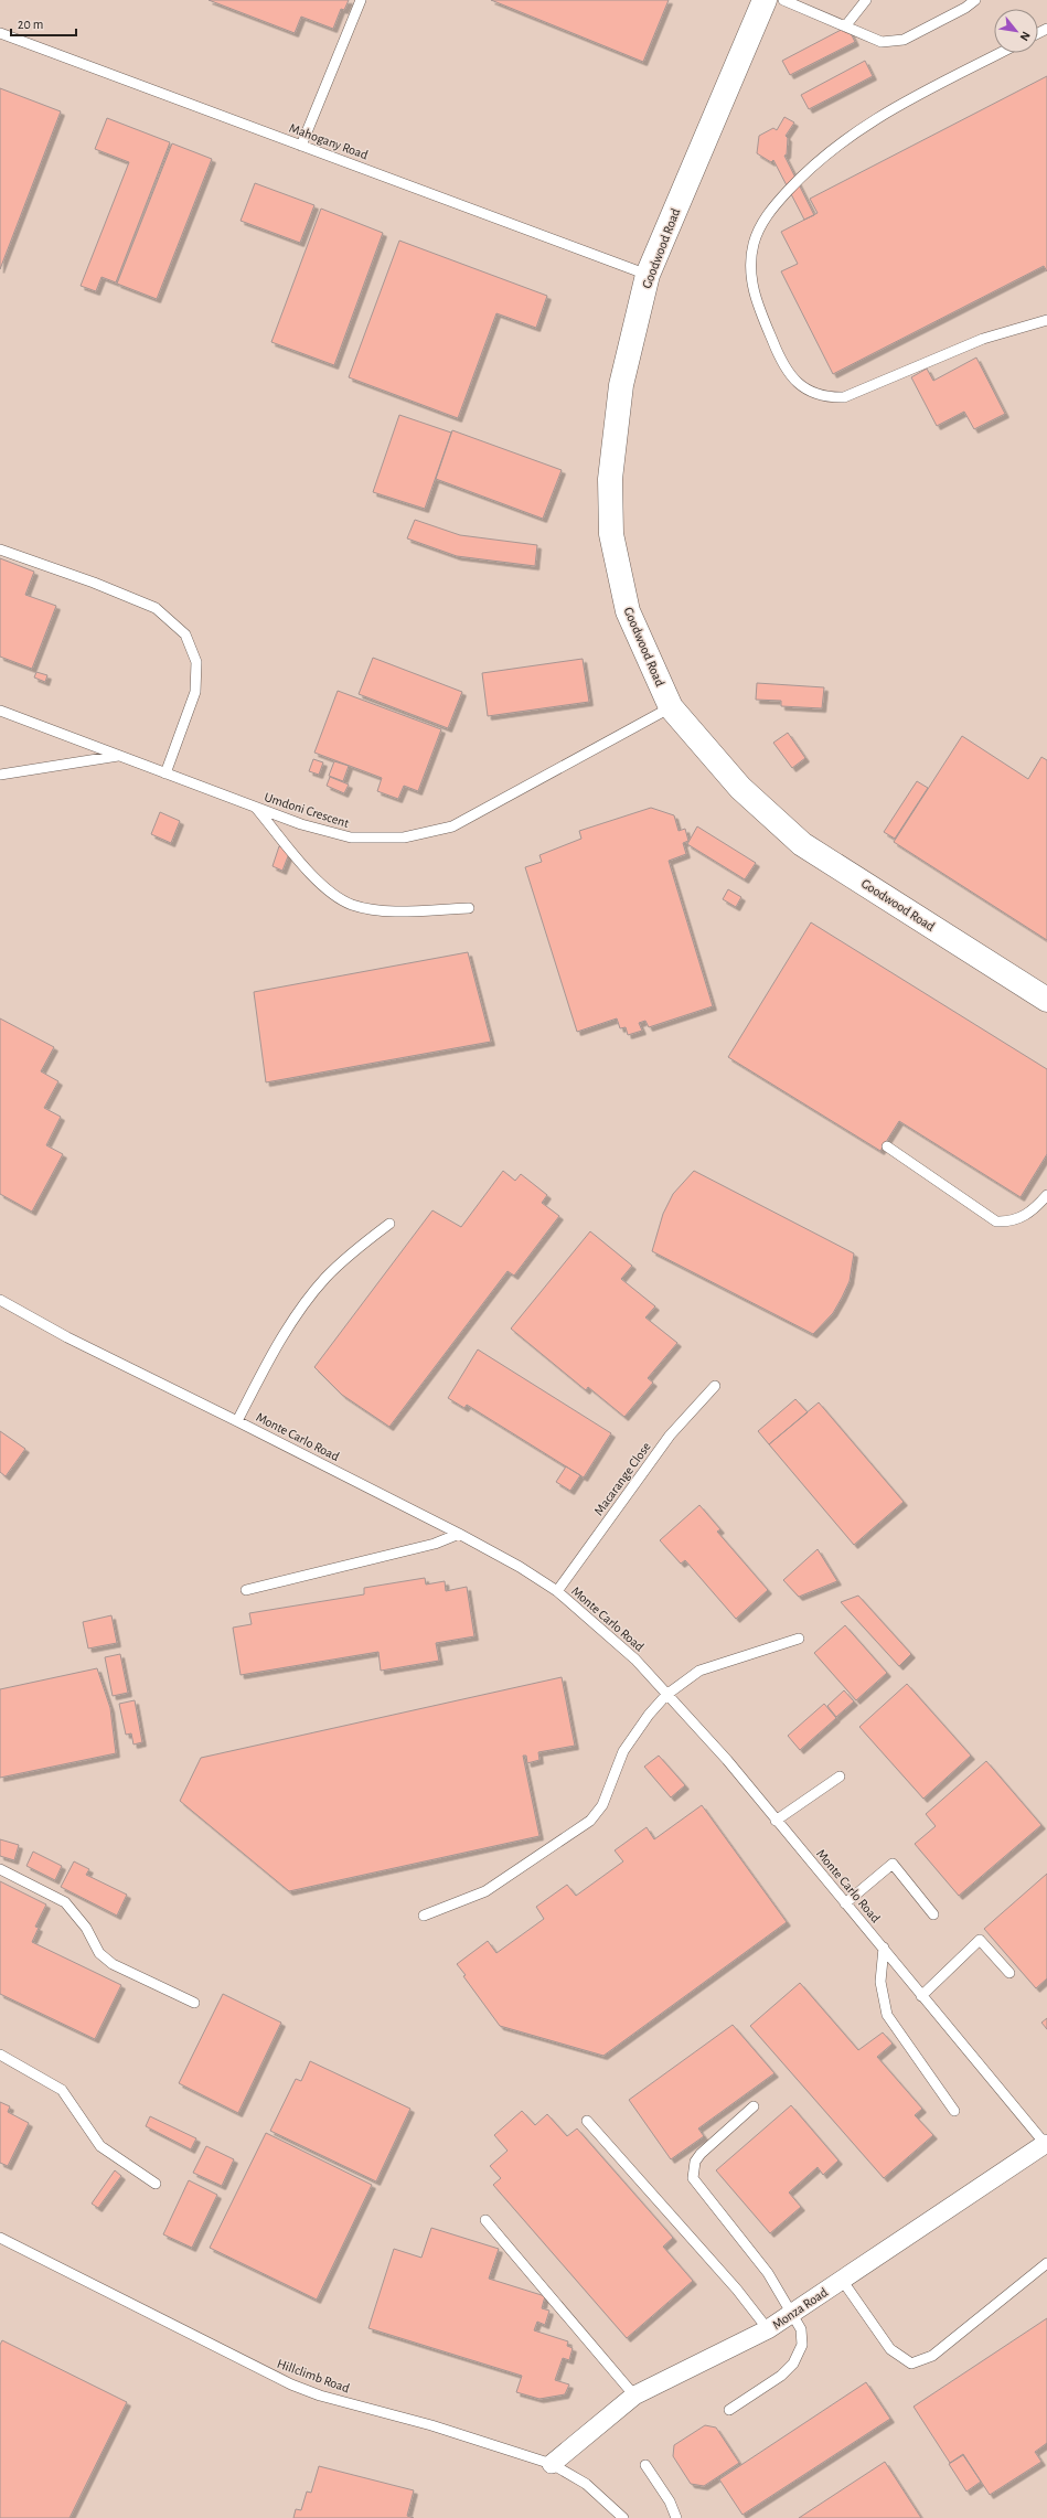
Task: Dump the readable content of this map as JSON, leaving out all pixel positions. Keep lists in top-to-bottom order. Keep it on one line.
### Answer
{"streets":{"street":["Goodwood Road","Monza Road"],"lane":["Mahogany Road","Umdoni Crescent","Monte Carlo Road","Macarange Close","Hillclimb Road"]},"crossings":[["Mahogany Road","Goodwood Road"],["Goodwood Road","Umdoni Crescent"],["Monte Carlo Road","Macarange Close"],["Monte Carlo Road","Monza Road"],["Monza Road","Hillclimb Road"]],"scale_bar":"20 m","north":"bottom right"}
